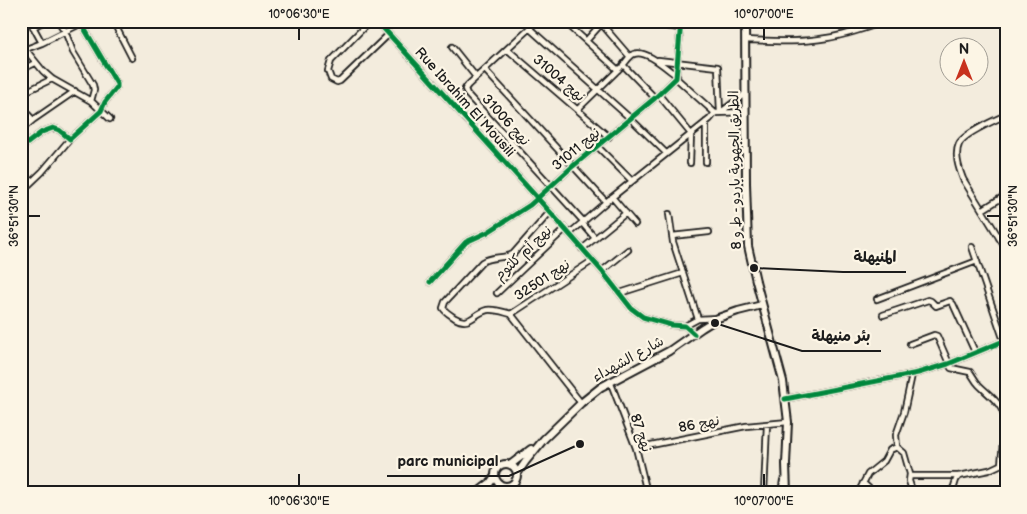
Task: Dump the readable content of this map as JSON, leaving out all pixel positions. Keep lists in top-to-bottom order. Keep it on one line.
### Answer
{"streets":{"main road":["الطريق الجهوية باردو - ط و 8","شارع الشهداء"],"street":["نهج 31004","Rue Ibrahim El Mousili","نهج 31006","نهج 31011","نهج أم كلثوم","نهج 32501","نهج 86","نهج 87"]},"crossings":[["نهج 31004","نهج 31006"],["نهج 31004","نهج 31011"],["Rue Ibrahim El Mousili","نهج 31011"],["Rue Ibrahim El Mousili","نهج أم كلثوم"],["Rue Ibrahim El Mousili","نهج 32501"],["نهج 31006","نهج 31011"],["الطريق الجهوية باردو - ط و 8","شارع الشهداء"],["الطريق الجهوية باردو - ط و 8","نهج 86"],["شارع الشهداء","نهج 87"],["نهج 86","نهج 87"]],"places":["المنيهلة","بئر منيهلة","parc municipal"],"north":"top","coordinates":["10°06'30\"E","10°07'00\"E","36°51'30\"N"]}
